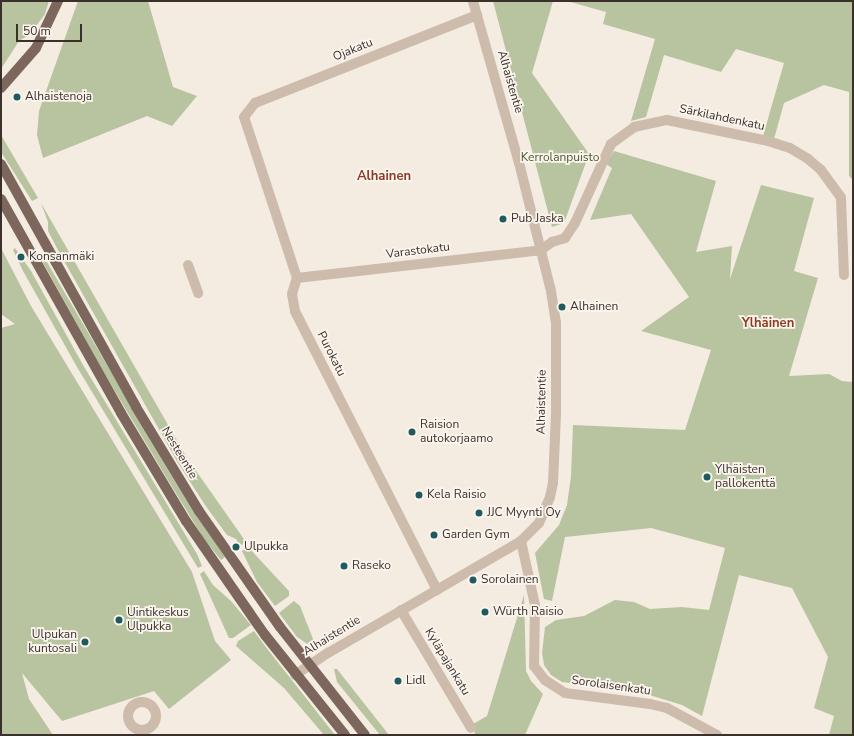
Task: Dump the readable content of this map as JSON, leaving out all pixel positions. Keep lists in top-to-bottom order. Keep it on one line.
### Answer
{"streets":{"main road":["Nesteentie"],"street":["Ojakatu","Alhaistentie","Särkilahdenkatu","Varastokatu","Purokatu","Kyläpajankatu","Sorolaisenkatu"]},"crossings":[["Ojakatu","Alhaistentie"],["Ojakatu","Varastokatu"],["Ojakatu","Purokatu"],["Alhaistentie","Särkilahdenkatu"],["Alhaistentie","Varastokatu"],["Alhaistentie","Purokatu"],["Alhaistentie","Nesteentie"],["Alhaistentie","Kyläpajankatu"],["Alhaistentie","Sorolaisenkatu"],["Särkilahdenkatu","Varastokatu"],["Varastokatu","Purokatu"]],"districts":["Alhainen","Ylhäinen"],"parks":["Kerrolanpuisto"],"places":["Alhaistenoja","Pub Jaska","Konsanmäki","Alhainen","Raision autokorjaamo","Ylhäisten pallokenttä","Kela Raisio","JJC Myynti Oy","Garden Gym","Ulpukka","Raseko","Sorolainen","Würth Raisio","Uintikeskus Ulpukka","Ulpukan kuntosali","Lidl"],"scale_bar":"50 m"}
